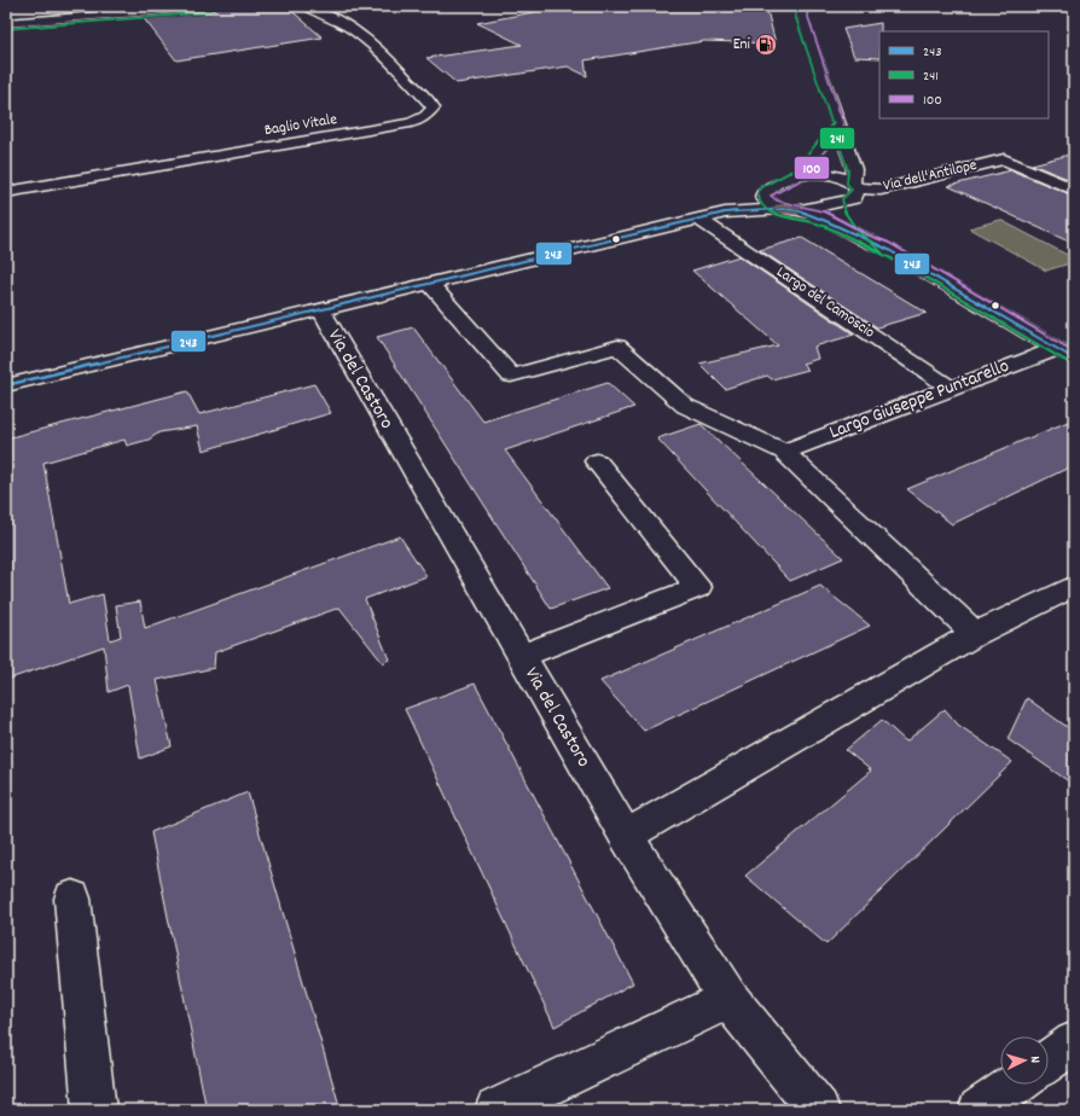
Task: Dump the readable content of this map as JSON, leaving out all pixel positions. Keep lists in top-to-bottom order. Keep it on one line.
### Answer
{"streets":{"street":["Baglio Vitale","Via dell'Antilope","Largo del Camoscio","Via del Castoro","Largo Giuseppe Puntarello"]},"crossings":[["Largo del Camoscio","Largo Giuseppe Puntarello"]],"places":{"fuel station":["Eni"]},"lines":["transit line 100","transit line 241","transit line 243"],"legend":["243","241","100"],"north":"right"}
